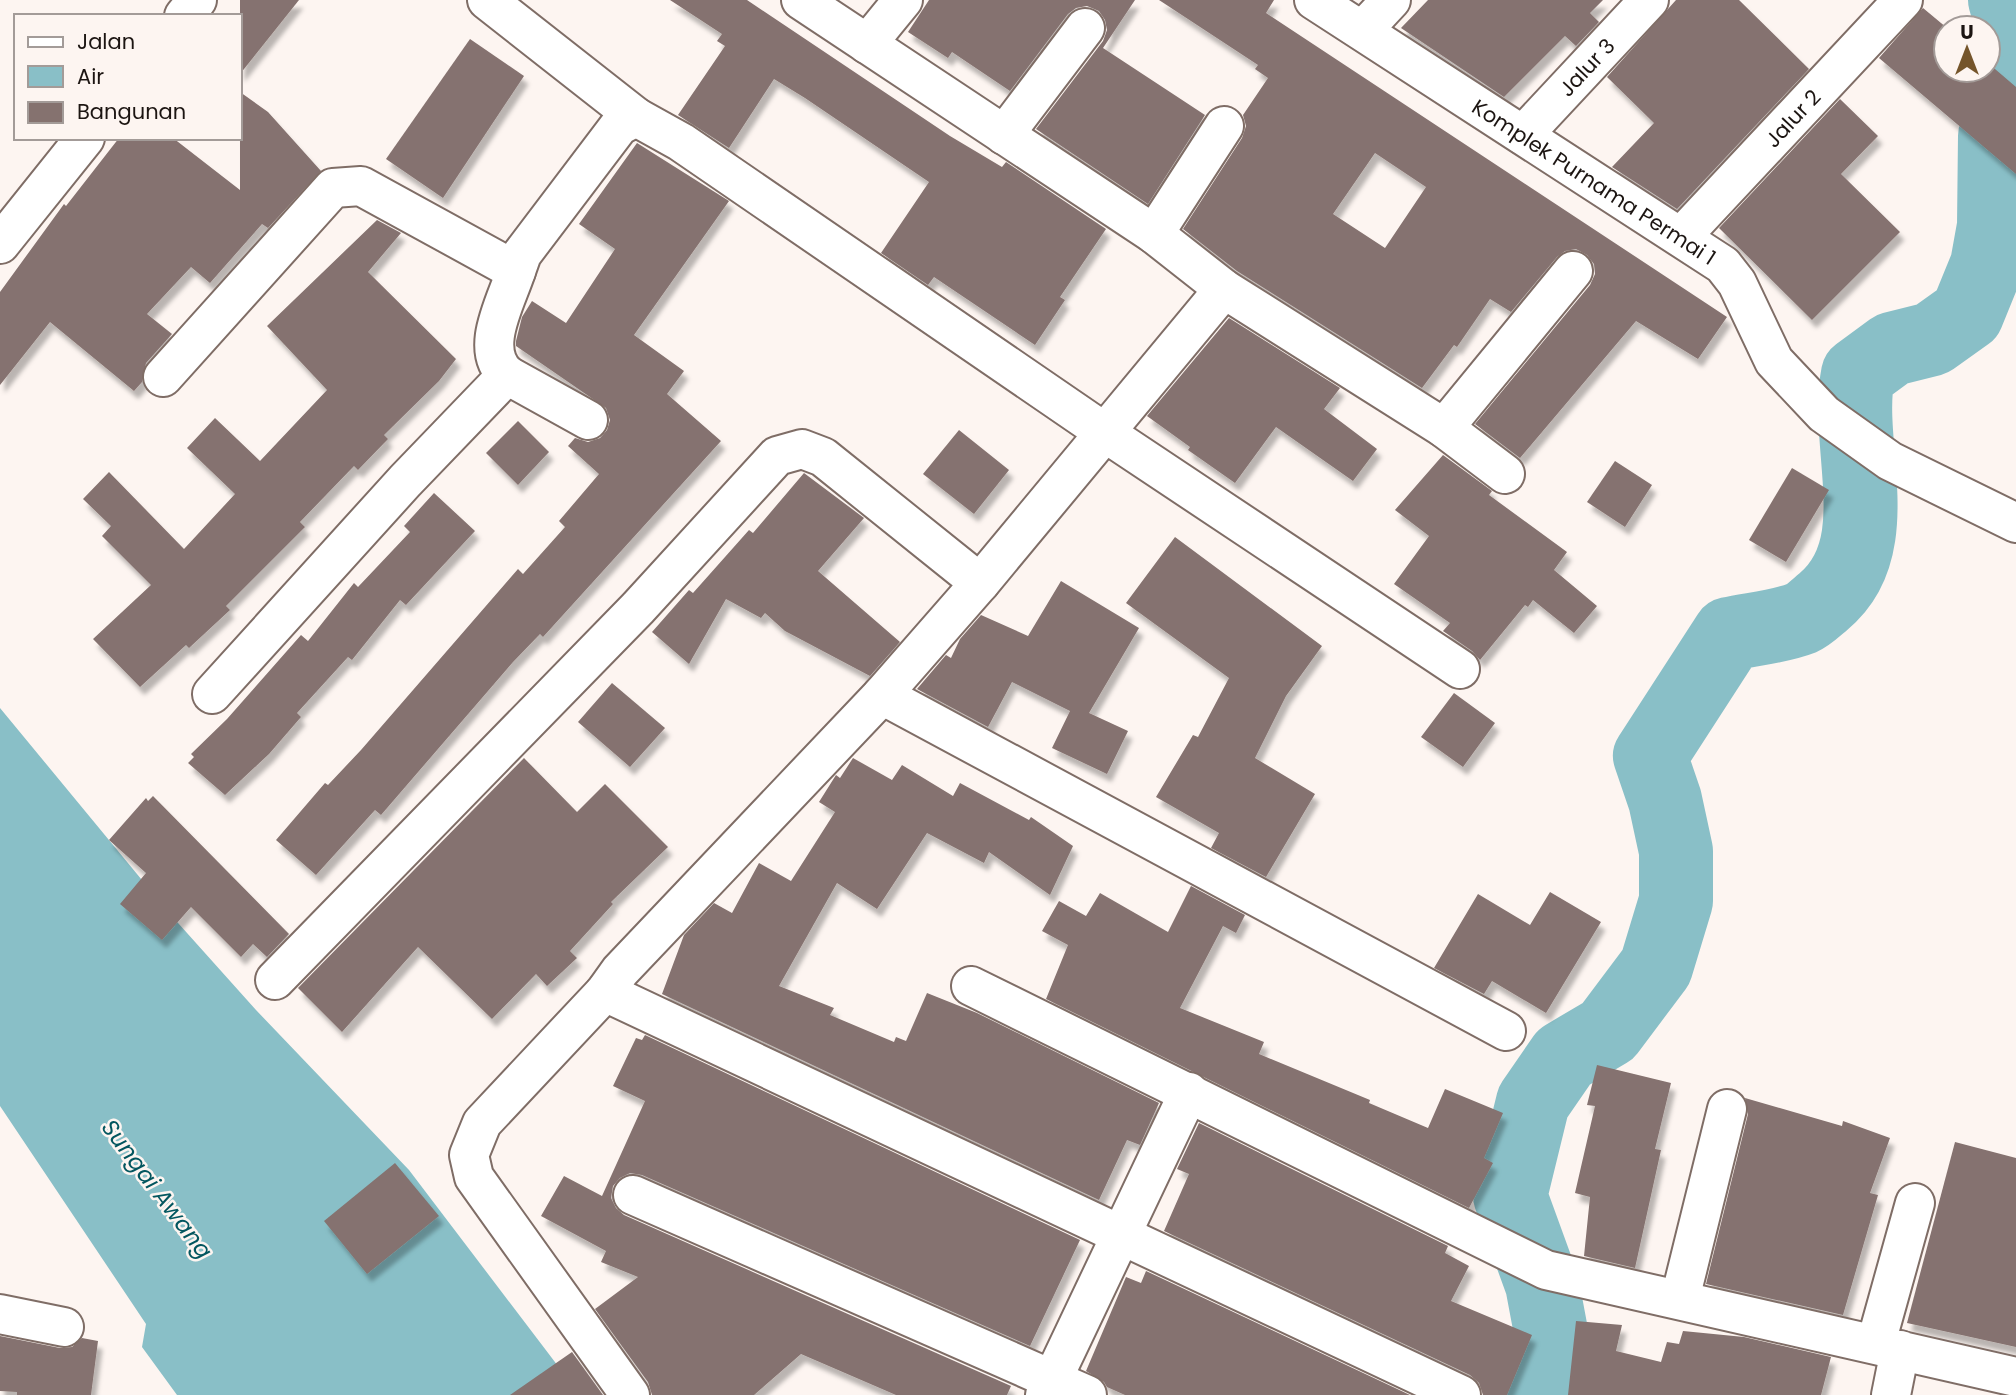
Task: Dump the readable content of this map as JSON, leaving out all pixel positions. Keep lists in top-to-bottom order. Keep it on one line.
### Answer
{"streets":{"street":["Jalur 3","Jalur 2","Komplek Purnama Permai 1"]},"crossings":[["Jalur 3","Komplek Purnama Permai 1"],["Jalur 2","Komplek Purnama Permai 1"]],"water":["Sungai Awang"],"legend":["Jalan","Air","Bangunan"],"north":"top"}
